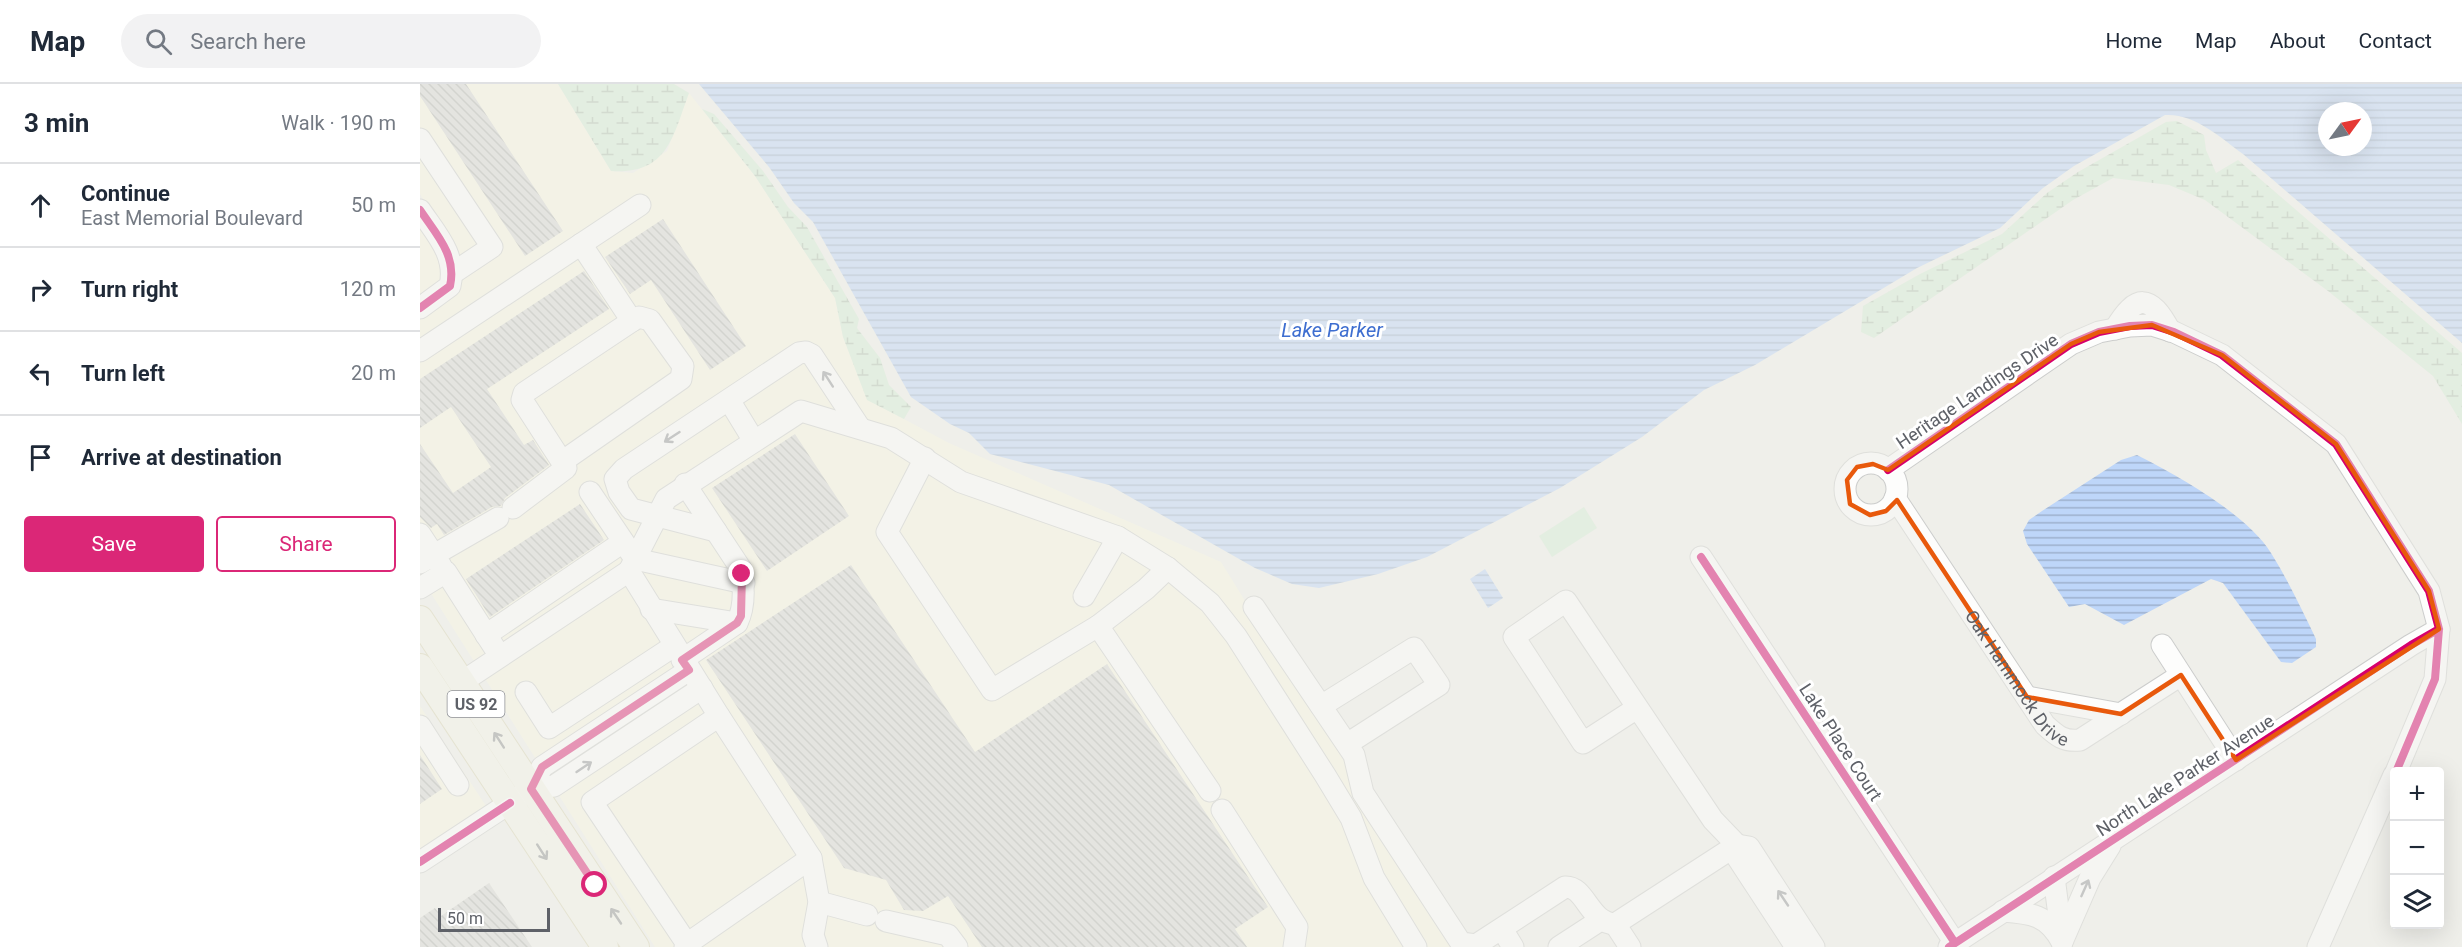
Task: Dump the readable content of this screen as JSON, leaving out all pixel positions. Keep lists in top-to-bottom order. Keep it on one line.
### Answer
{"streets":{"main road":["US 92"],"street":["Heritage Landings Drive","Oak Hammock Drive","Lake Place Court","North Lake Parker Avenue"]},"crossings":[["Heritage Landings Drive","Oak Hammock Drive"],["Heritage Landings Drive","North Lake Parker Avenue"],["Lake Place Court","North Lake Parker Avenue"]],"water":["Lake Parker"],"scale_bar":"50 m","north":"top right","page":{"header":"Map","search":"Search here","nav":["Home","Map","About","Contact"],"heading":["3 min","Walk · 190 m"],"list":[["Continue","East Memorial Boulevard","50 m"],["Turn right","120 m"],["Turn left","20 m"],"Arrive at destination"],"buttons":["Save","Share"],"map_buttons":["+","−"],"scale":"50 m"}}
